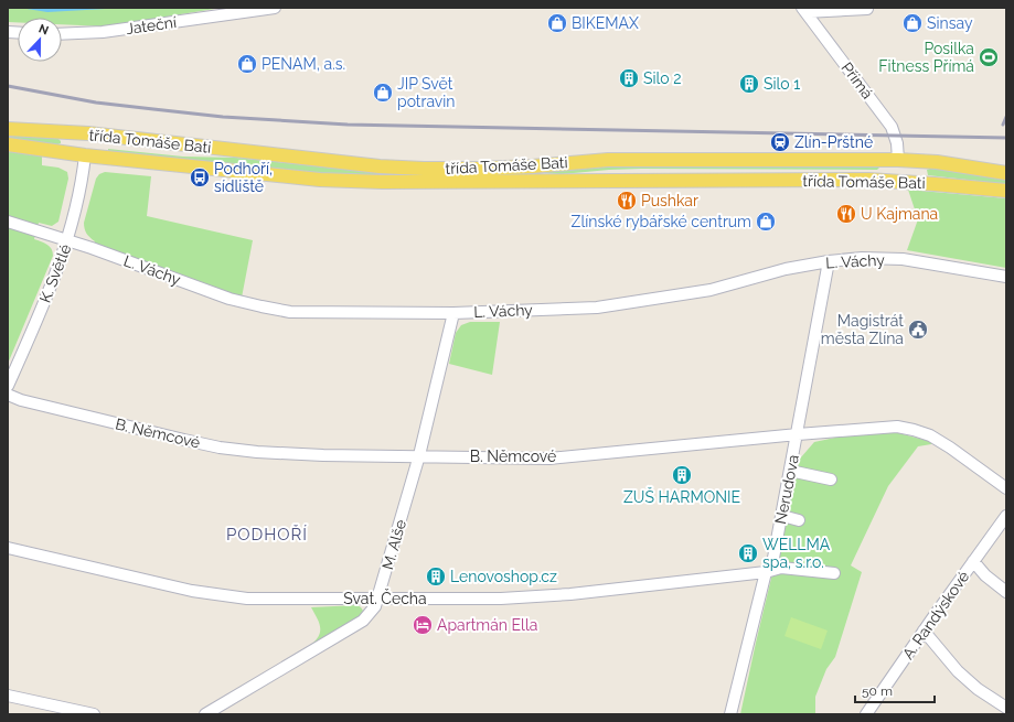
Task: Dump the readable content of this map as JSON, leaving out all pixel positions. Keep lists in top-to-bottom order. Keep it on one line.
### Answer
{"streets":{"main road":["třída Tomáše Bati"],"street":["Jateční","Přímá","L. Váchy","K. Světlé","B. Němcové","Nerudova","M. Alše","Svat. Čecha","A. Randýskové"]},"crossings":[["Přímá","třída Tomáše Bati"],["třída Tomáše Bati","K. Světlé"],["L. Váchy","K. Světlé"],["L. Váchy","Nerudova"],["L. Váchy","M. Alše"],["B. Němcové","Nerudova"],["B. Němcové","M. Alše"],["Nerudova","Svat. Čecha"],["M. Alše","Svat. Čecha"]],"districts":["PODHOŘÍ"],"places":{"shop":["BIKEMAX","Sinsay","PENAM, a.s.","JIP Svět potravin","Zlínské rybářské centrum"],"sports":["Posilka Fitness Přímá"],"building":["Silo 2","Silo 1","ZUŠ HARMONIE","WELLMA spa, s.r.o.","Lenovoshop.cz"],"station":["Zlín-Prštné"],"bus stop":["Podhoří, sídliště"],"restaurant":["Pushkar","U Kajmana"],"public building":["Magistrát města Zlína"],"hotel":["Apartmán Ella"]},"scale_bar":"50 m","north":"top"}
